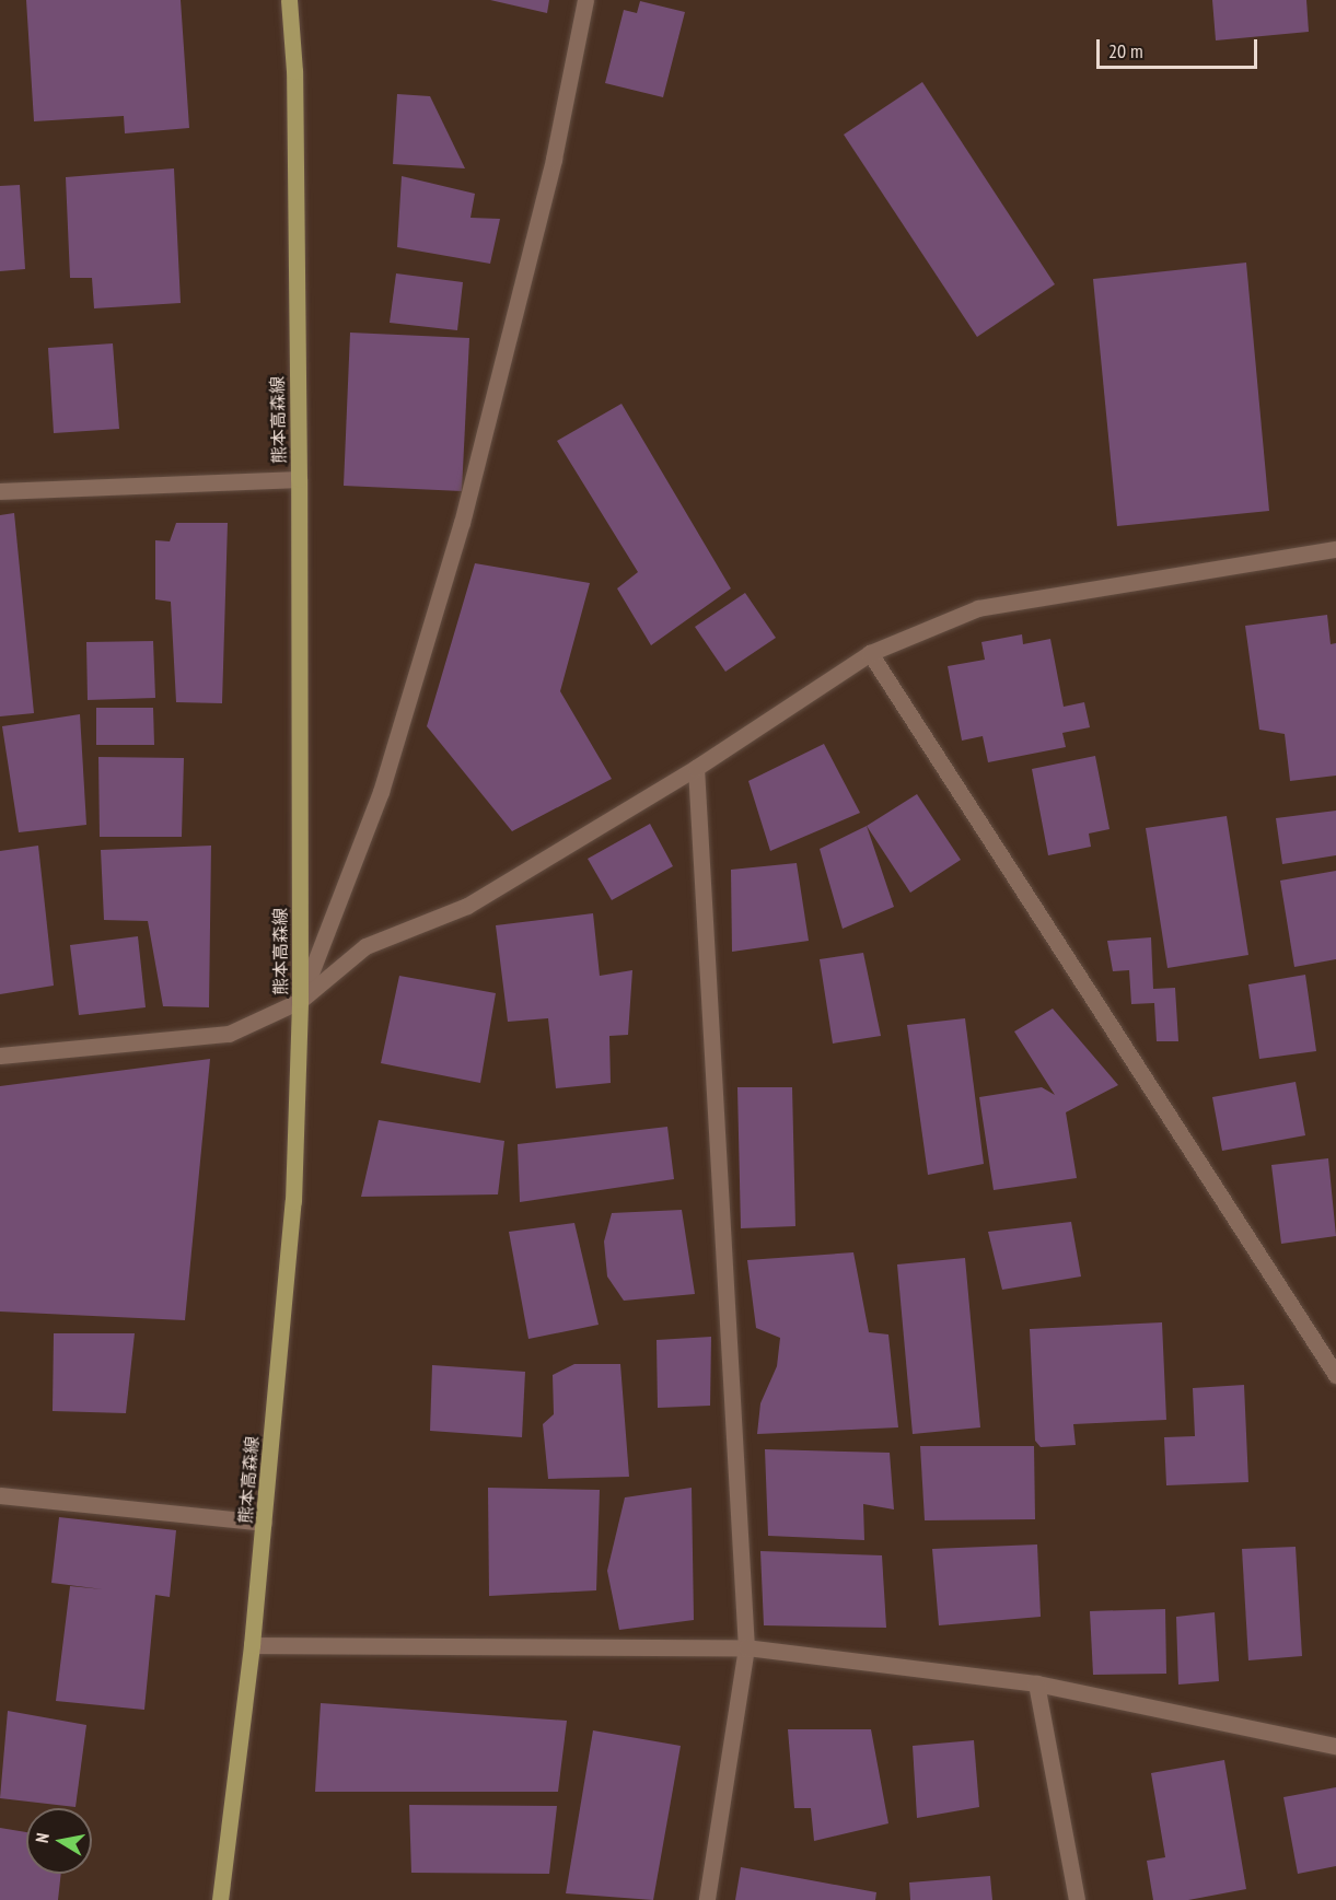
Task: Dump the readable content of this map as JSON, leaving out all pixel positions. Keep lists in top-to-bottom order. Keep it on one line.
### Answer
{"streets":{"main road":["熊本高森線"]},"scale_bar":"20 m","north":"left"}
